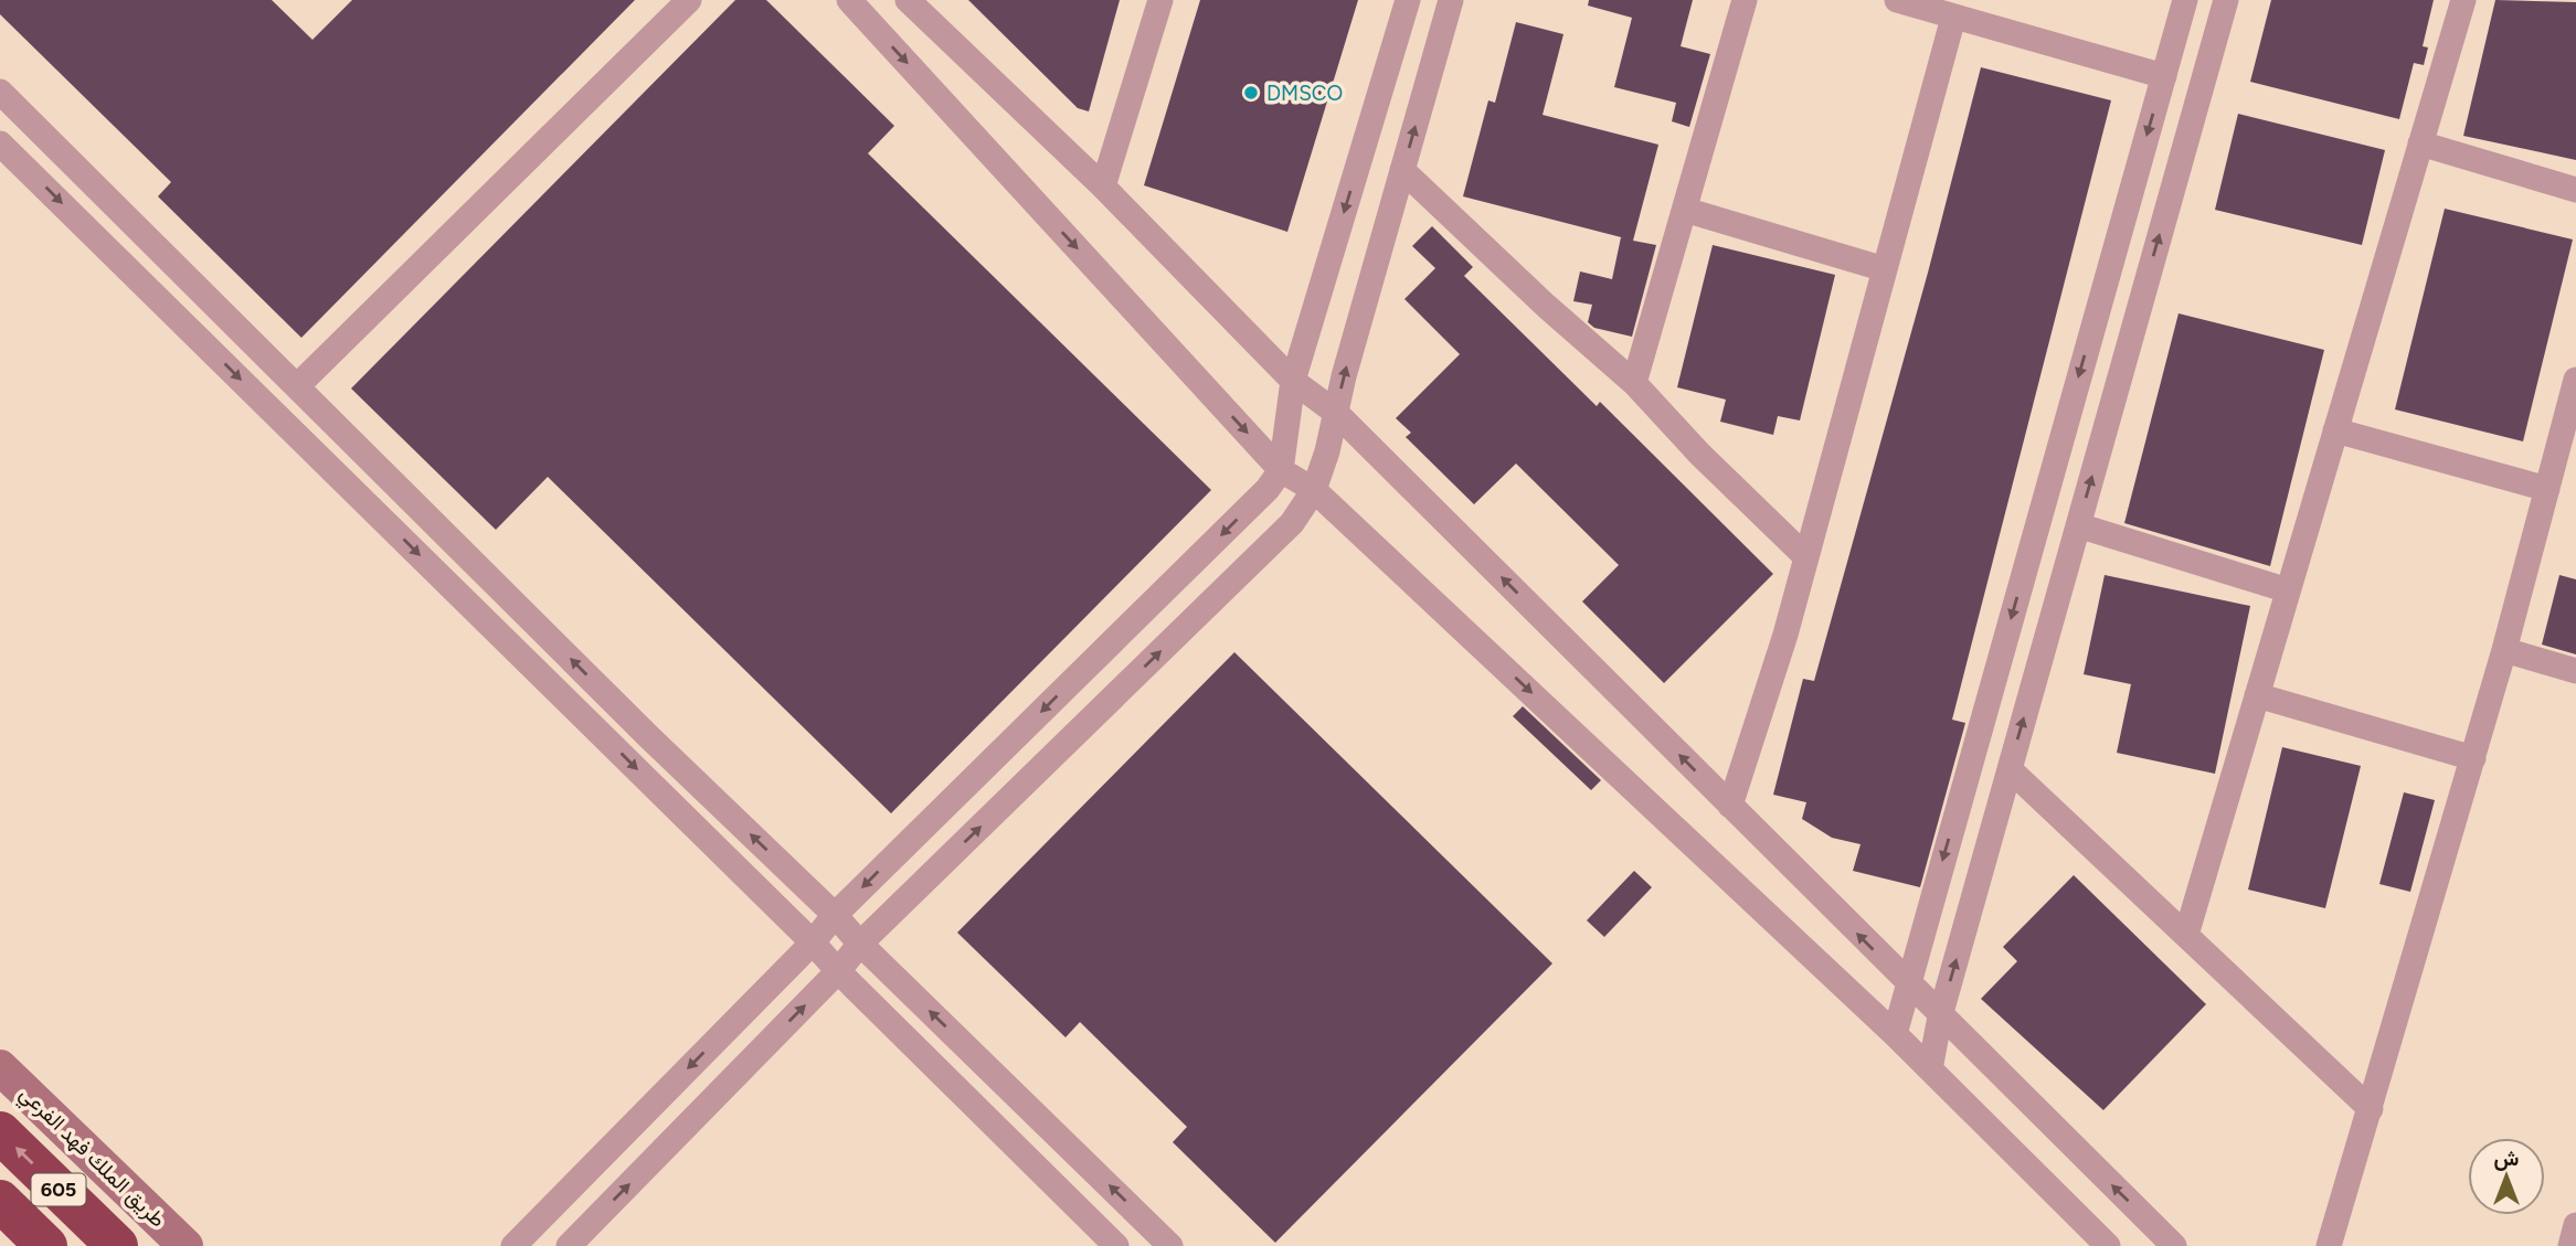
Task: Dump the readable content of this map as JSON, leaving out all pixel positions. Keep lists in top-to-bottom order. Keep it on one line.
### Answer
{"streets":{"highway":["605"],"main road":["طريق الملك فهد الفرعي"]},"places":["DMSCO"],"north":"top"}
